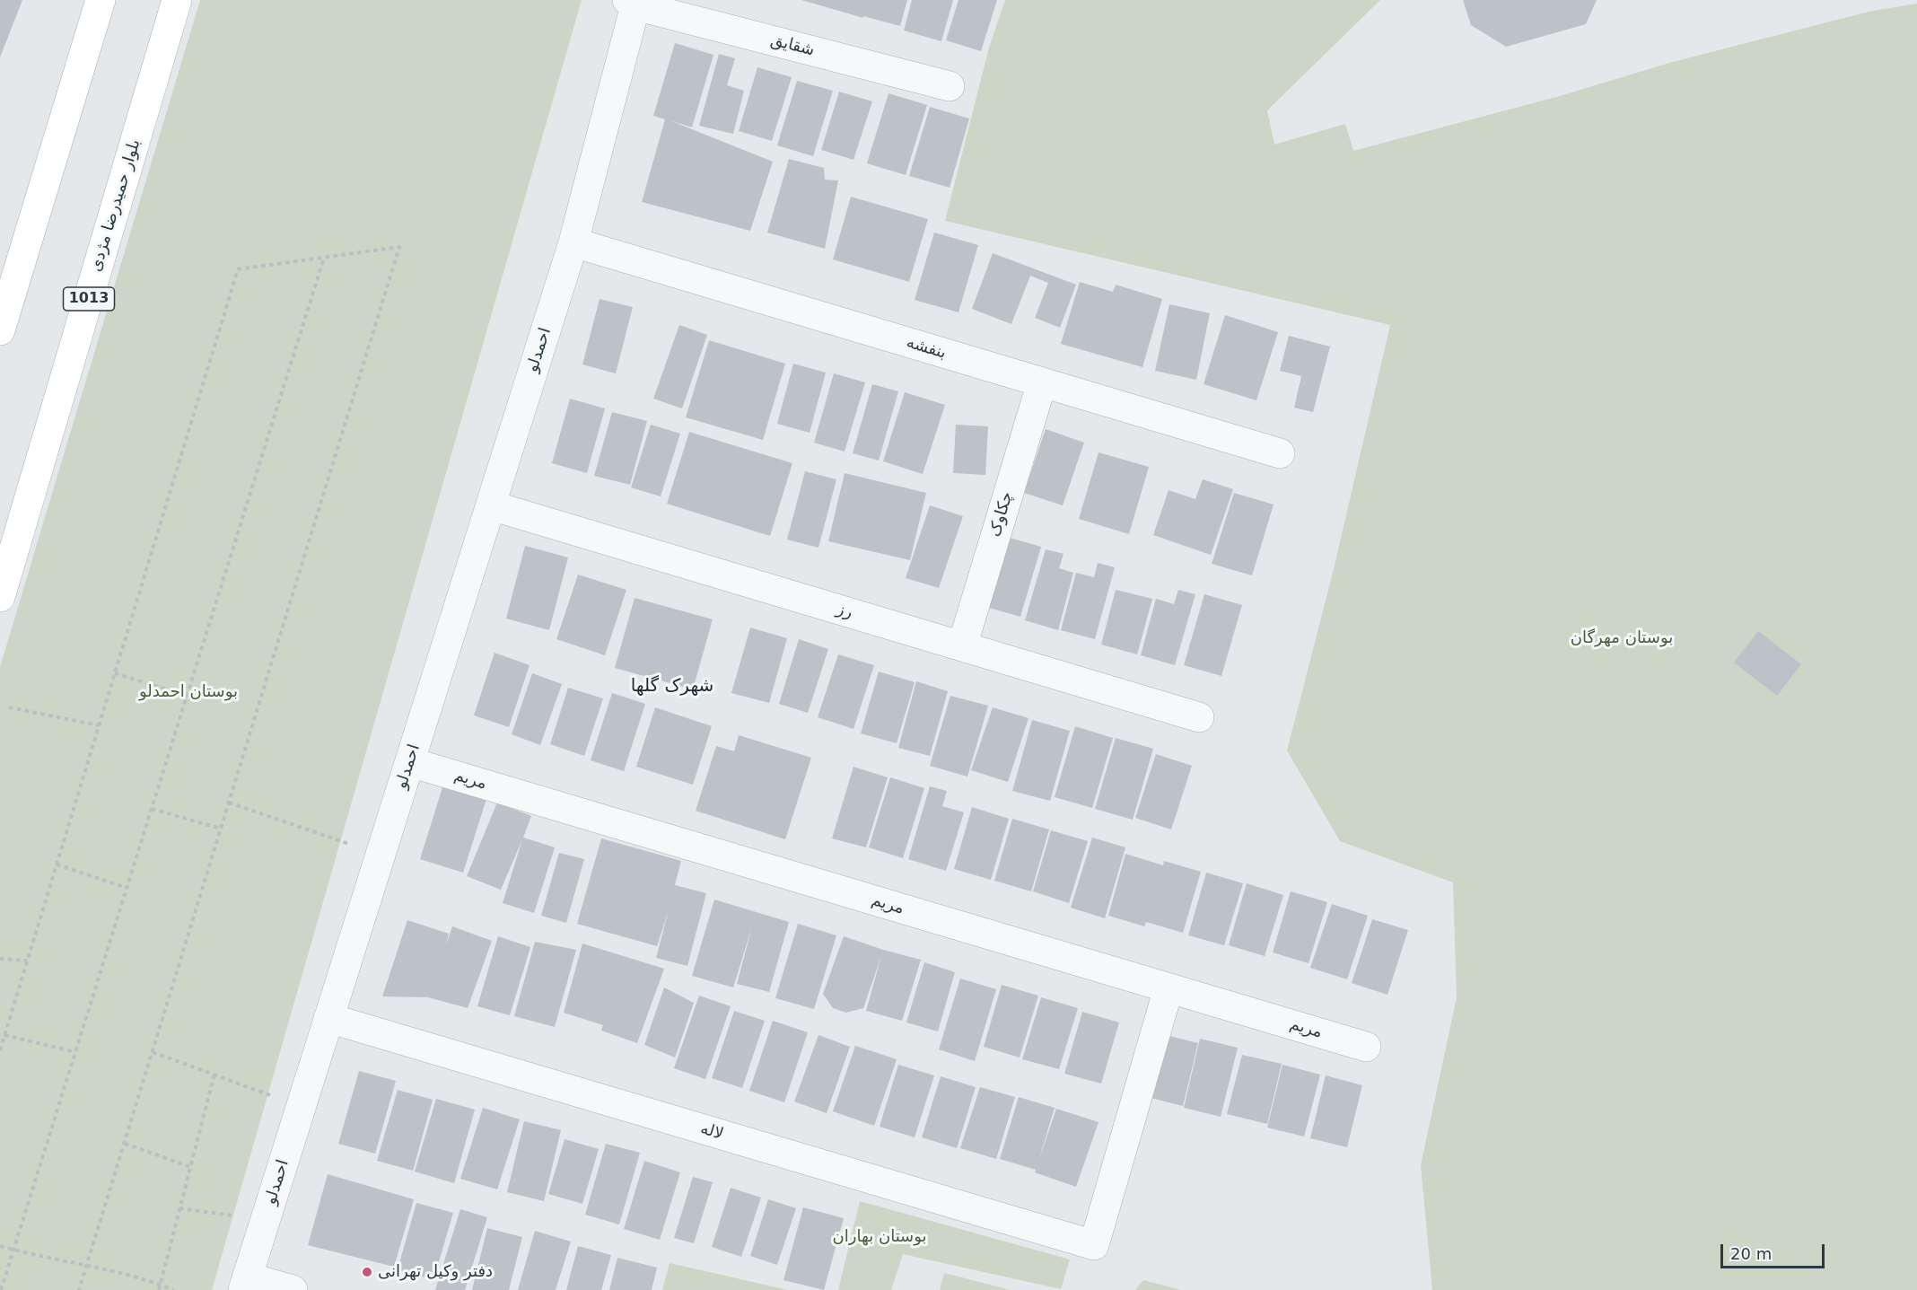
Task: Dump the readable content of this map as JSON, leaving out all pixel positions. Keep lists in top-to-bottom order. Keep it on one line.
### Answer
{"streets":{"main road":["بلوار حمیدرضا مژدی","1013"],"street":["شقایق","بنفشه","احمدلو","چکاوک","رز","مریم","لاله"]},"crossings":[["شقایق","احمدلو"],["بنفشه","احمدلو"],["بنفشه","چکاوک"],["احمدلو","رز"],["احمدلو","مریم"],["احمدلو","لاله"],["چکاوک","رز"],["مریم","لاله"]],"districts":["شهرک گلها"],"parks":["بوستان مهرگان","بوستان احمدلو","بوستان بهاران"],"places":["دفتر وکیل تهرانی"],"scale_bar":"20 m"}
